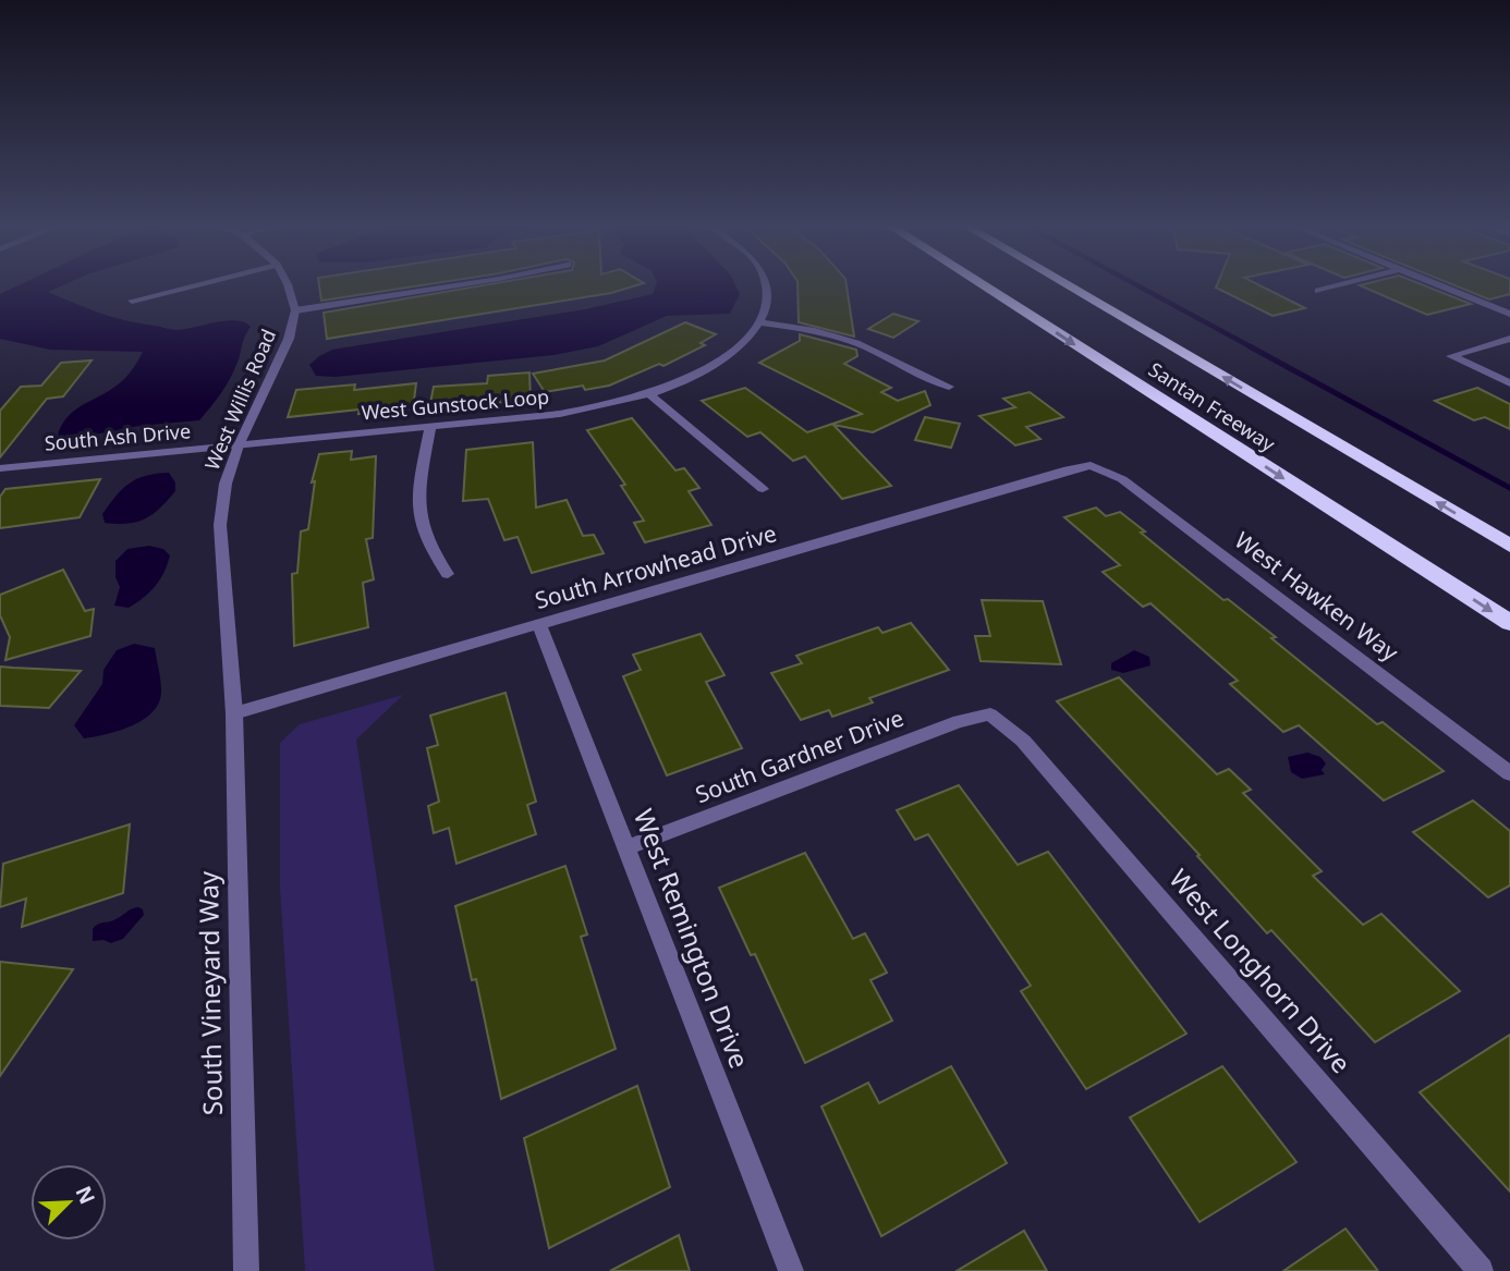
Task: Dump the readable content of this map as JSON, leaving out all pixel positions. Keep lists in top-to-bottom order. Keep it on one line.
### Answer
{"streets":{"highway":["Santan Freeway"],"street":["West Willis Road","West Gunstock Loop","South Ash Drive","South Arrowhead Drive","West Hawken Way","South Gardner Drive","West Remington Drive","West Longhorn Drive","South Vineyard Way"]},"crossings":[["West Willis Road","West Gunstock Loop"],["West Willis Road","South Ash Drive"],["West Willis Road","South Arrowhead Drive"],["West Willis Road","South Vineyard Way"],["West Gunstock Loop","South Ash Drive"],["South Arrowhead Drive","West Hawken Way"],["South Arrowhead Drive","West Remington Drive"],["South Arrowhead Drive","South Vineyard Way"],["South Gardner Drive","West Remington Drive"],["South Gardner Drive","West Longhorn Drive"]],"north":"top right"}
